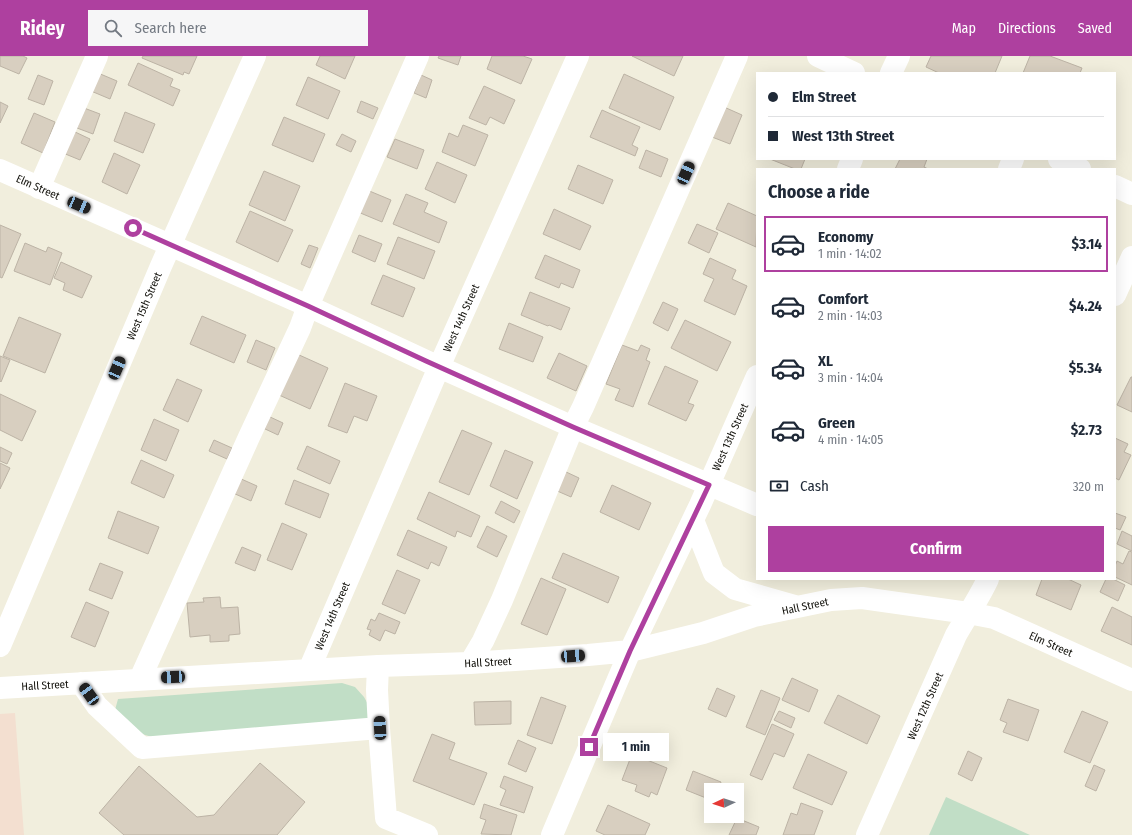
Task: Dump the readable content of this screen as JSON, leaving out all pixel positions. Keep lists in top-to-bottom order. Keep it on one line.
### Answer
{"streets":{"street":["Elm Street","West 15th Street","West 14th Street","West 13th Street","Hall Street","West 12th Street"]},"crossings":[["Elm Street","West 15th Street"],["Elm Street","West 14th Street"],["Elm Street","West 13th Street"],["Elm Street","Hall Street"],["Elm Street","West 12th Street"],["West 14th Street","Hall Street"],["West 13th Street","Hall Street"],["Hall Street","West 12th Street"]],"north":"left","page":{"header":"Ridey","search":"Search here","nav":["Map","Directions","Saved"],"banner":["Elm Street","West 13th Street"],"heading":"Choose a ride","list":[{"name":"Economy","note":"1 min · 14:02","value":"$3.14"},{"name":"Comfort","note":"2 min · 14:03","value":"$4.24"},{"name":"XL","note":"3 min · 14:04","value":"$5.34"},{"name":"Green","note":"4 min · 14:05","value":"$2.73"}],"pay":["Cash","320 m"],"buttons":"Confirm","bubble":"1 min"}}
